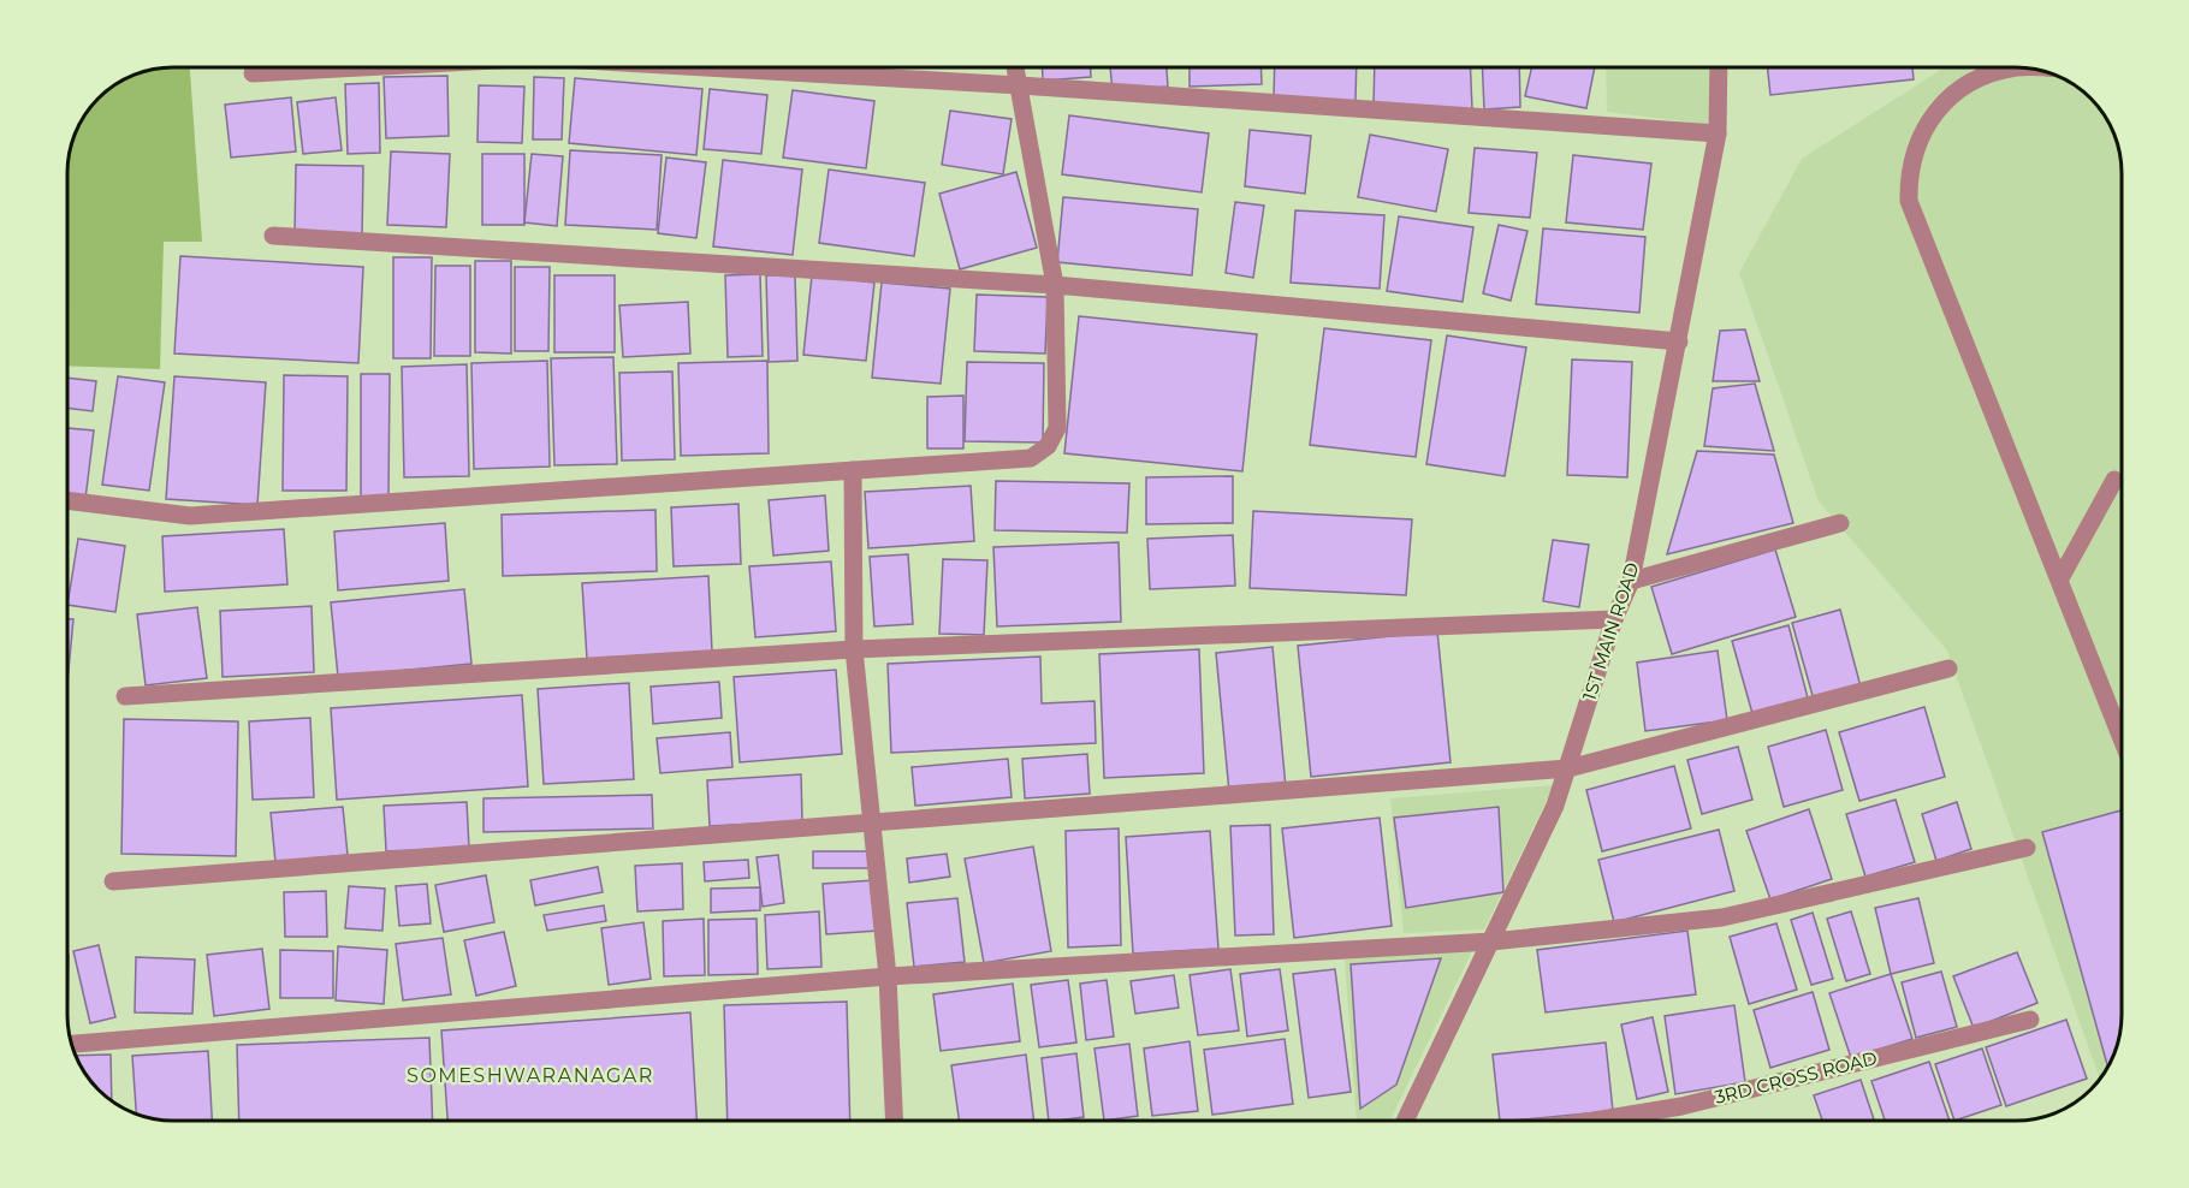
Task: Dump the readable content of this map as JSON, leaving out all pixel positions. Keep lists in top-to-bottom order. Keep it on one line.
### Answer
{"streets":{"street":["1ST MAIN ROAD","3RD CROSS ROAD"]},"districts":["SOMESHWARANAGAR"]}
